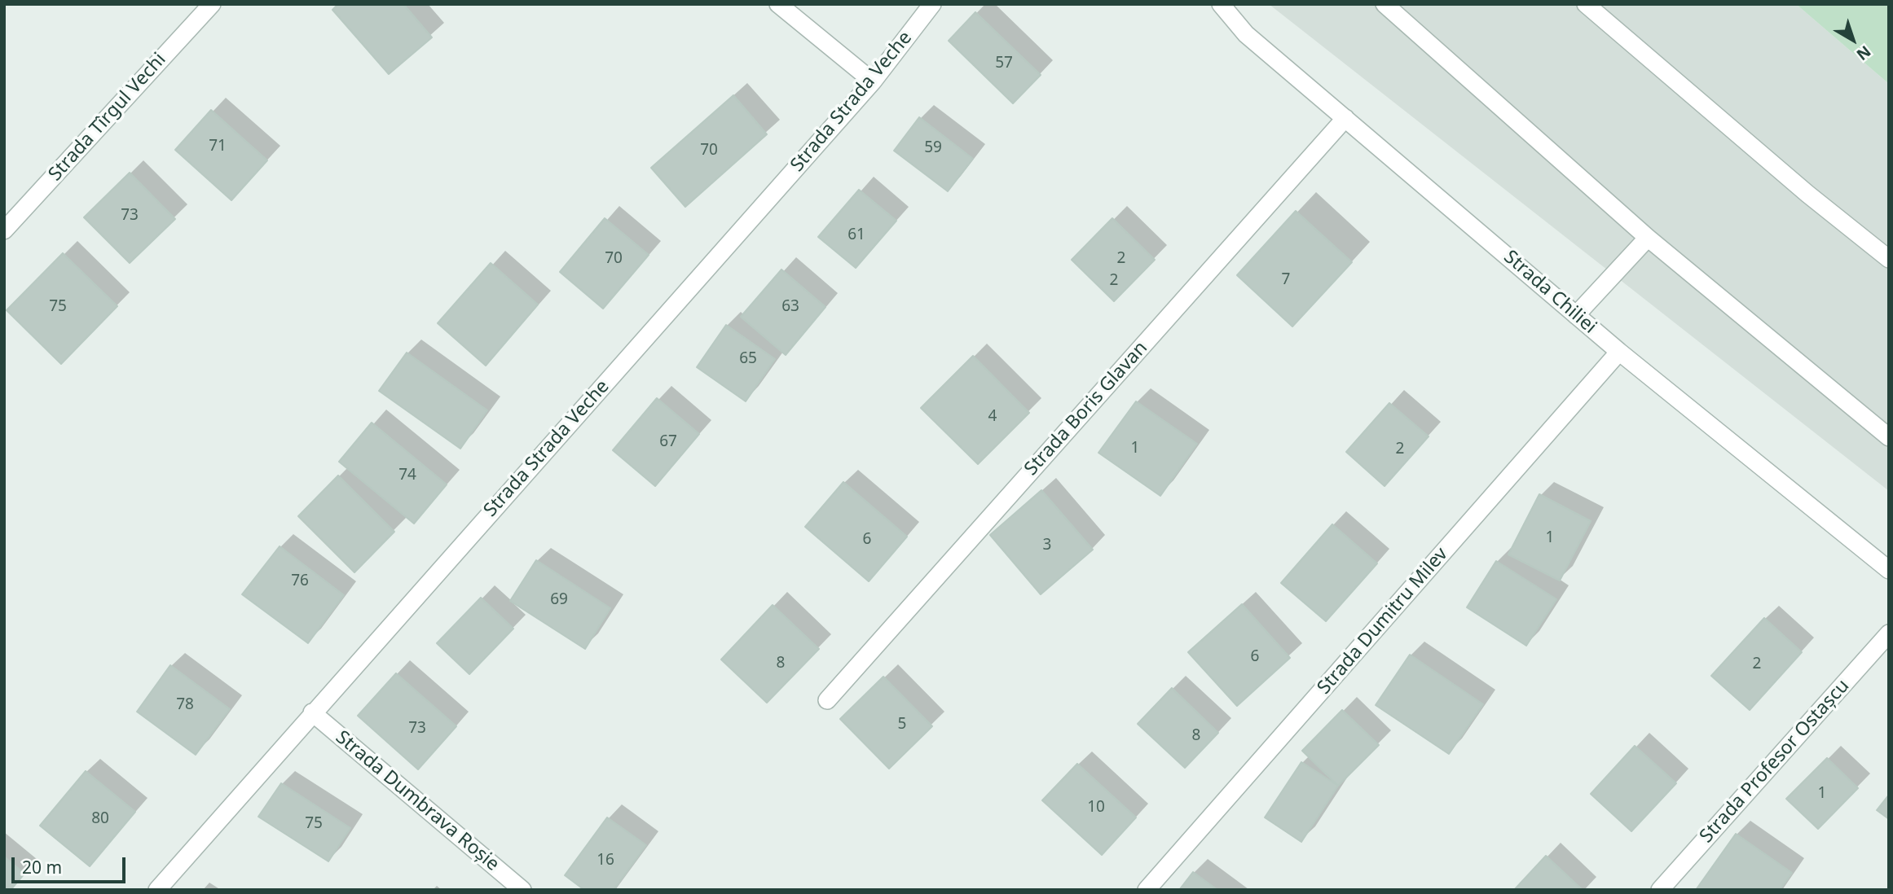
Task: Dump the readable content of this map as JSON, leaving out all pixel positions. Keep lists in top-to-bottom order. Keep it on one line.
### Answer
{"streets":{"street":["Strada Strada Veche","Strada Tîrgul Vechi","Strada Chiliei","Strada Boris Glavan","Strada Dumitru Milev","Strada Profesor Ostașcu","Strada Dumbrava Roșie"]},"crossings":[["Strada Strada Veche","Strada Dumbrava Roșie"],["Strada Chiliei","Strada Boris Glavan"],["Strada Chiliei","Strada Dumitru Milev"]],"house_numbers":["57","71","59","70","73","61","70","2","7","2","75","63","65","4","67","1","2","74","1","6","3","76","69","6","8","2","78","5","73","8","1","10","80","75","16"],"scale_bar":"20 m","north":"bottom right"}
